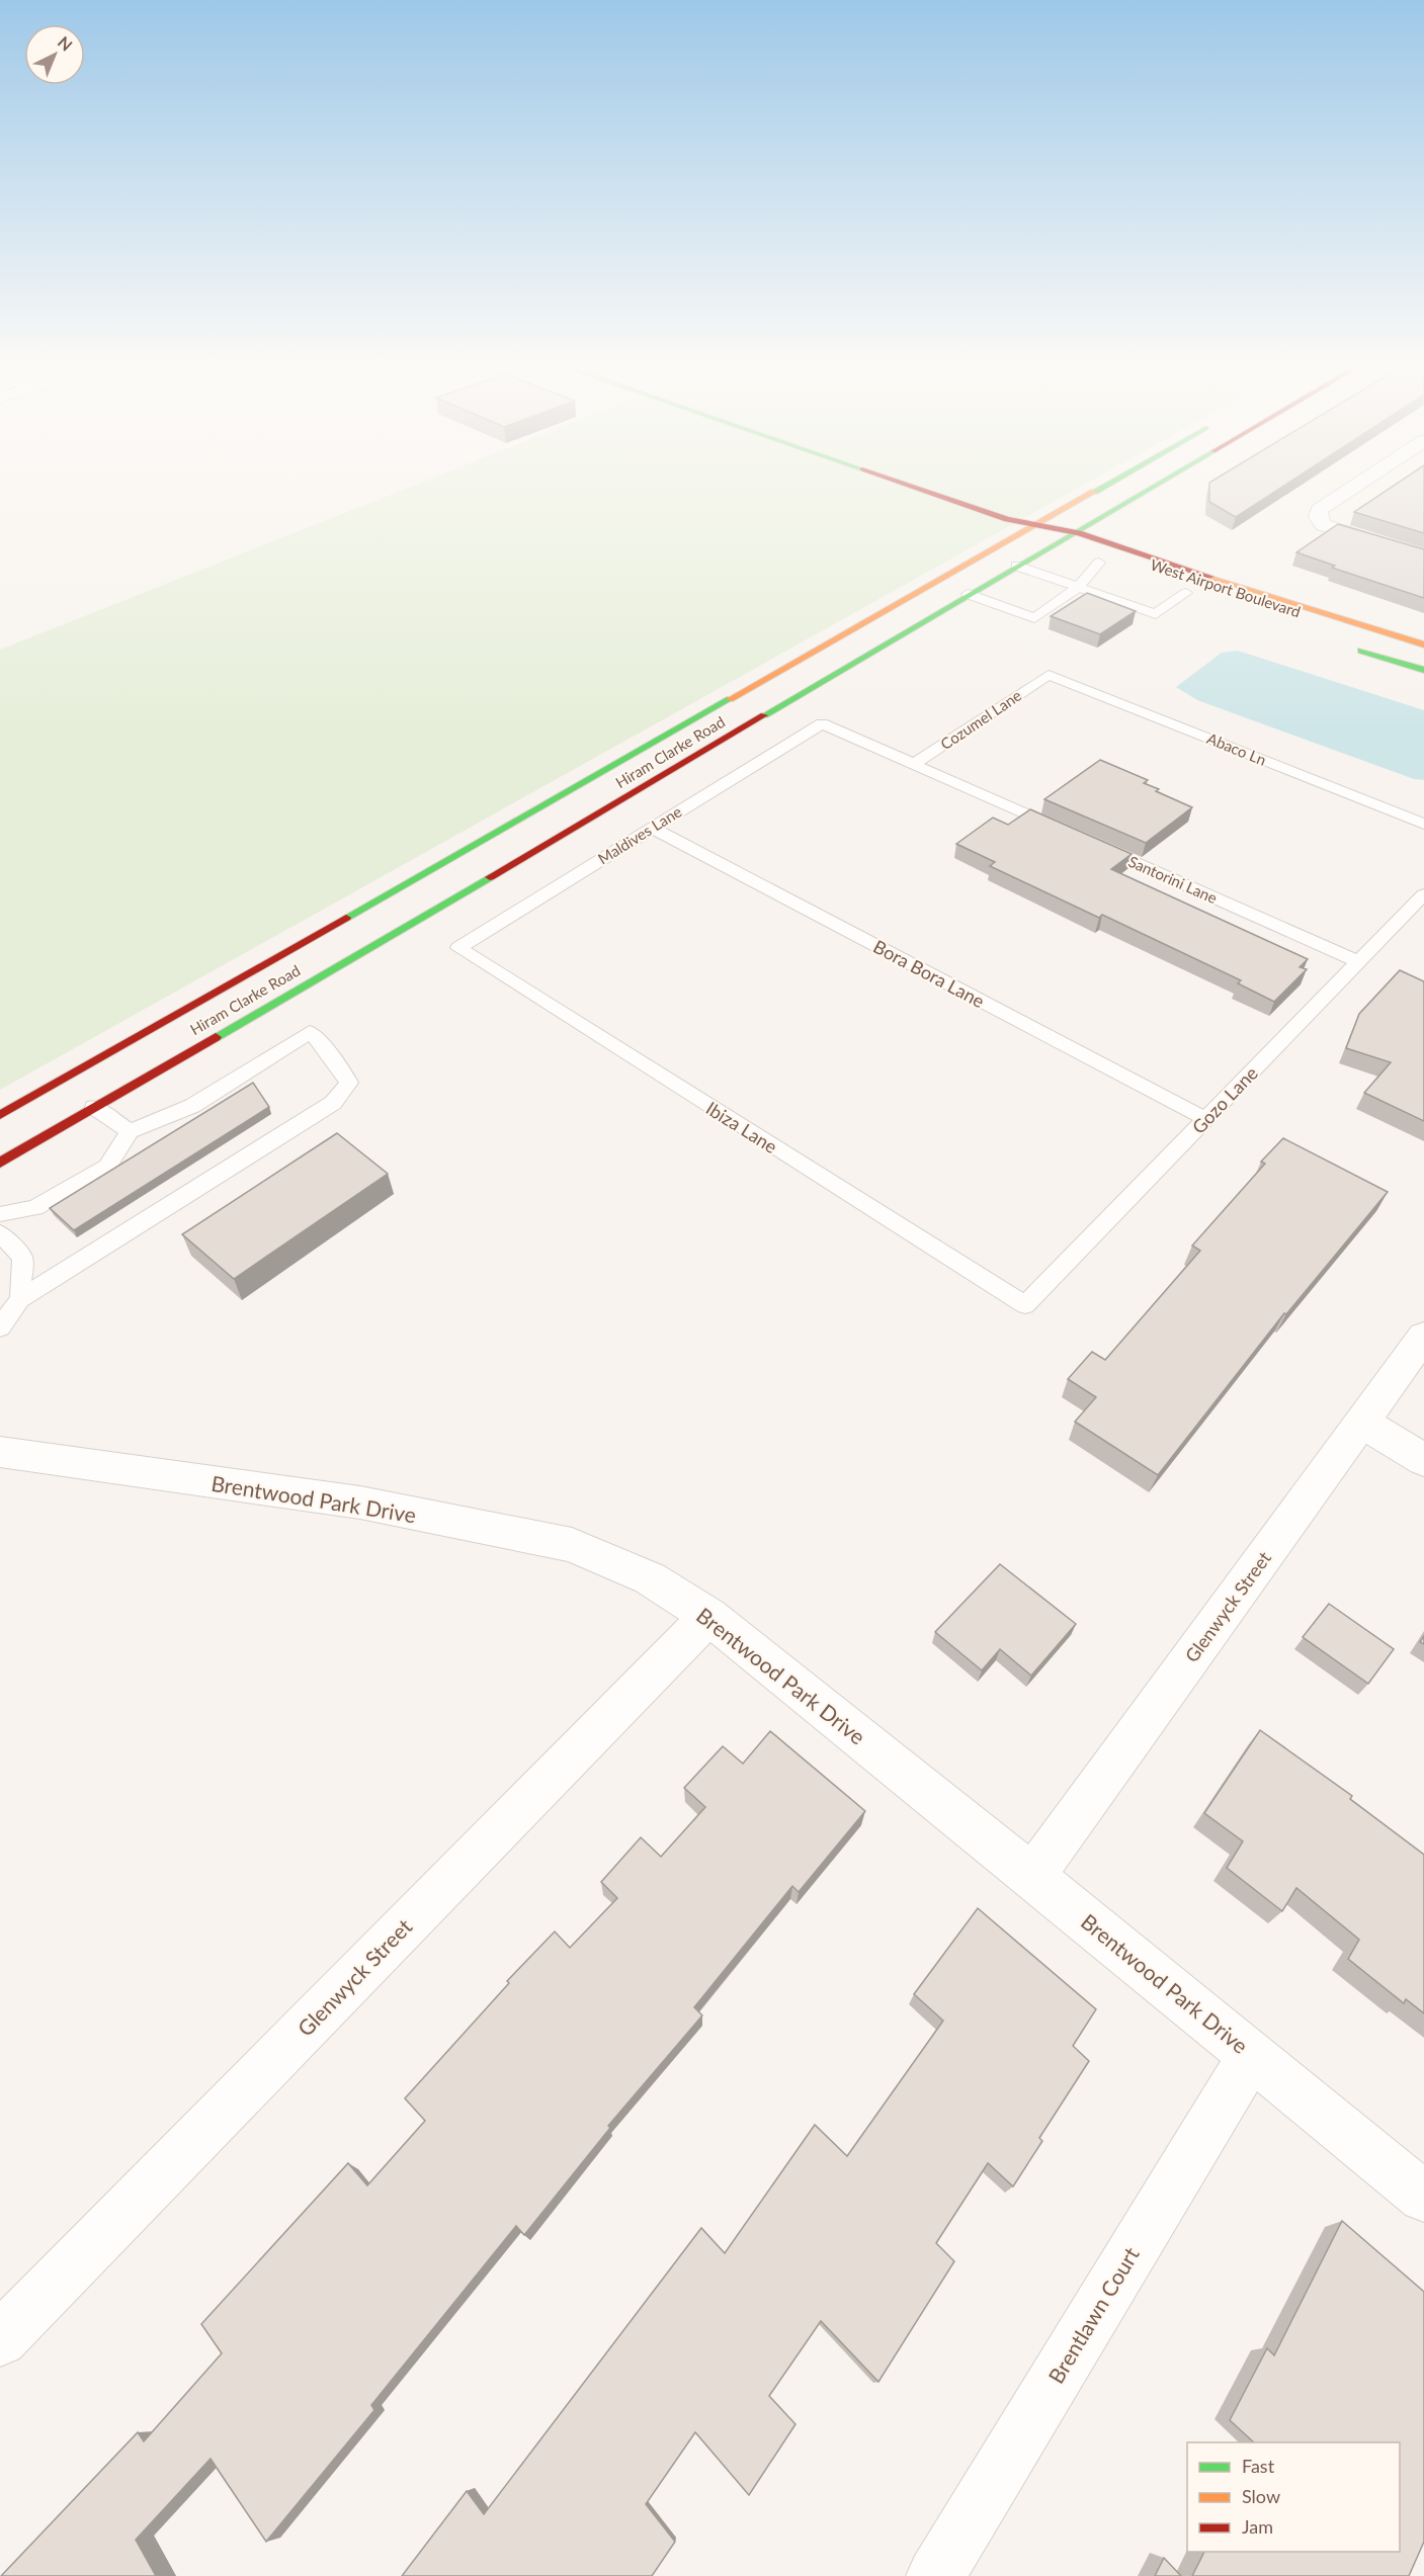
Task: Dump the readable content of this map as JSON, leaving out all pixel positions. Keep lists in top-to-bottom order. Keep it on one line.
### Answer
{"streets":{"main road":["West Airport Boulevard","Hiram Clarke Road"],"street":["Brentwood Park Drive","Glenwyck Street","Brentlawn Court"],"lane":["Cozumel Lane","Abaco Ln","Maldives Lane","Santorini Lane","Bora Bora Lane","Gozo Lane","Ibiza Lane"]},"crossings":[["West Airport Boulevard","Hiram Clarke Road"],["Cozumel Lane","Abaco Ln"],["Cozumel Lane","Maldives Lane"],["Maldives Lane","Bora Bora Lane"],["Maldives Lane","Ibiza Lane"],["Santorini Lane","Gozo Lane"],["Bora Bora Lane","Gozo Lane"],["Gozo Lane","Ibiza Lane"],["Brentwood Park Drive","Glenwyck Street"],["Brentwood Park Drive","Brentlawn Court"]],"legend":["Fast","Slow","Jam"],"north":"top right"}
